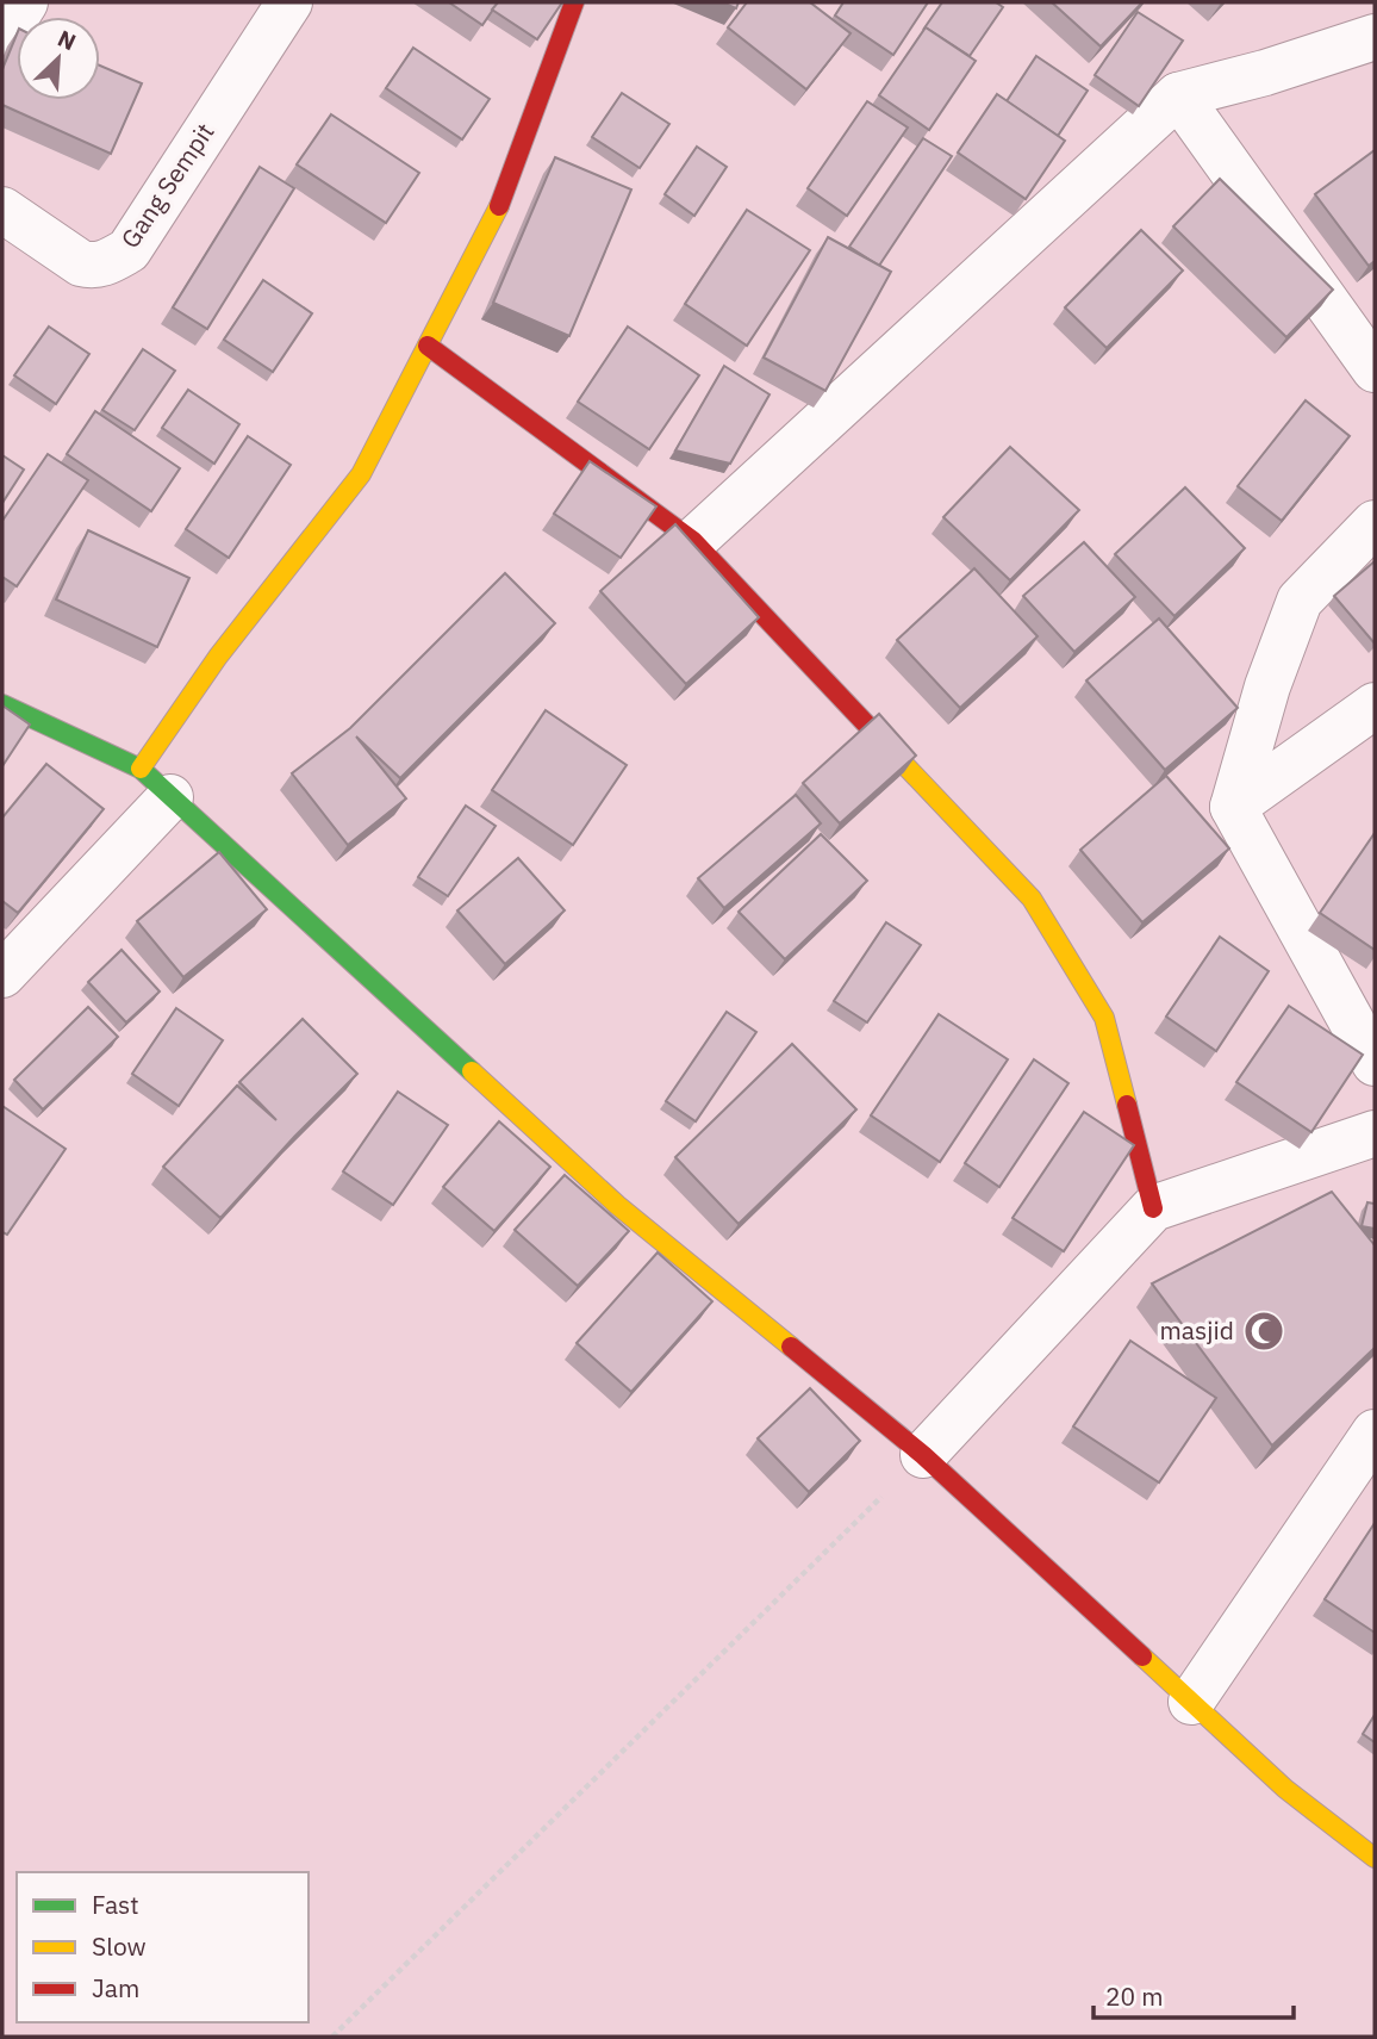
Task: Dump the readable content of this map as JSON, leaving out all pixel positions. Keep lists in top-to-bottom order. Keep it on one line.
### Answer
{"streets":{"street":["Gang Sempit"]},"places":{"mosque":["masjid"]},"legend":["Fast","Slow","Jam"],"scale_bar":"20 m","north":"top right"}
